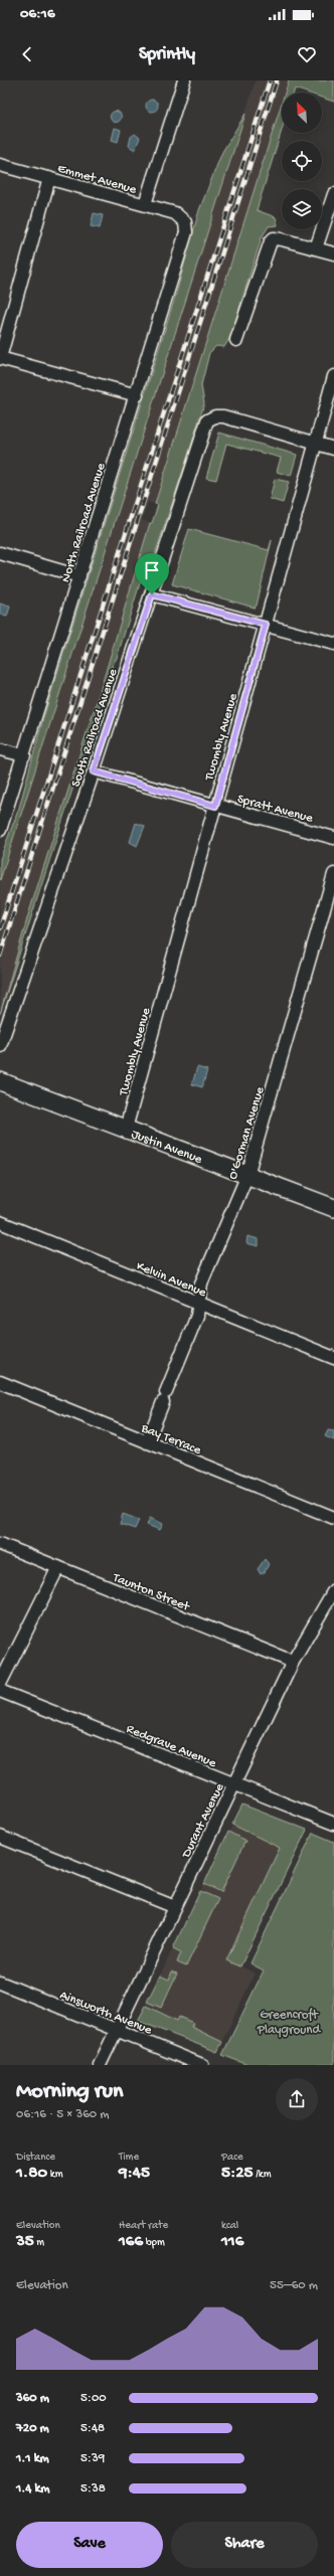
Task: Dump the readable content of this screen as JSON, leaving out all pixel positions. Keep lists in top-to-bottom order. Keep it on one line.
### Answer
{"streets":{"street":["Emmet Avenue","North Railroad Avenue","South Railroad Avenue","Twombly Avenue","Spratt Avenue","O'Gorman Avenue","Justin Avenue","Kelvin Avenue","Bay Terrace","Taunton Street","Redgrave Avenue","Durant Avenue","Ainsworth Avenue"]},"crossings":[["Emmet Avenue","North Railroad Avenue"],["South Railroad Avenue","Twombly Avenue"],["South Railroad Avenue","Spratt Avenue"],["Twombly Avenue","Spratt Avenue"],["Twombly Avenue","Justin Avenue"],["O'Gorman Avenue","Justin Avenue"],["O'Gorman Avenue","Kelvin Avenue"],["O'Gorman Avenue","Bay Terrace"],["Taunton Street","Durant Avenue"],["Redgrave Avenue","Durant Avenue"],["Durant Avenue","Ainsworth Avenue"]],"parks":["Greencroft Playground"],"north":"top left","page":{"status":"06:16","header":"Sprintly","heading":["Morning run","06:16 · 5 × 360 m"],"stats":[["Distance","1.80 km"],["Time","9:45"],["Pace","5:25 /km"],["Elevation","35 m"],["Heart rate","166 bpm"],["kcal","116"]],"chart":["Elevation","55–60 m"],"list":[{"name":"360 m","note":"5:00"},{"name":"720 m","note":"5:48"},{"name":"1.1 km","note":"5:39"},{"name":"1.4 km","note":"5:38"}],"buttons":["Save","Share"]}}
